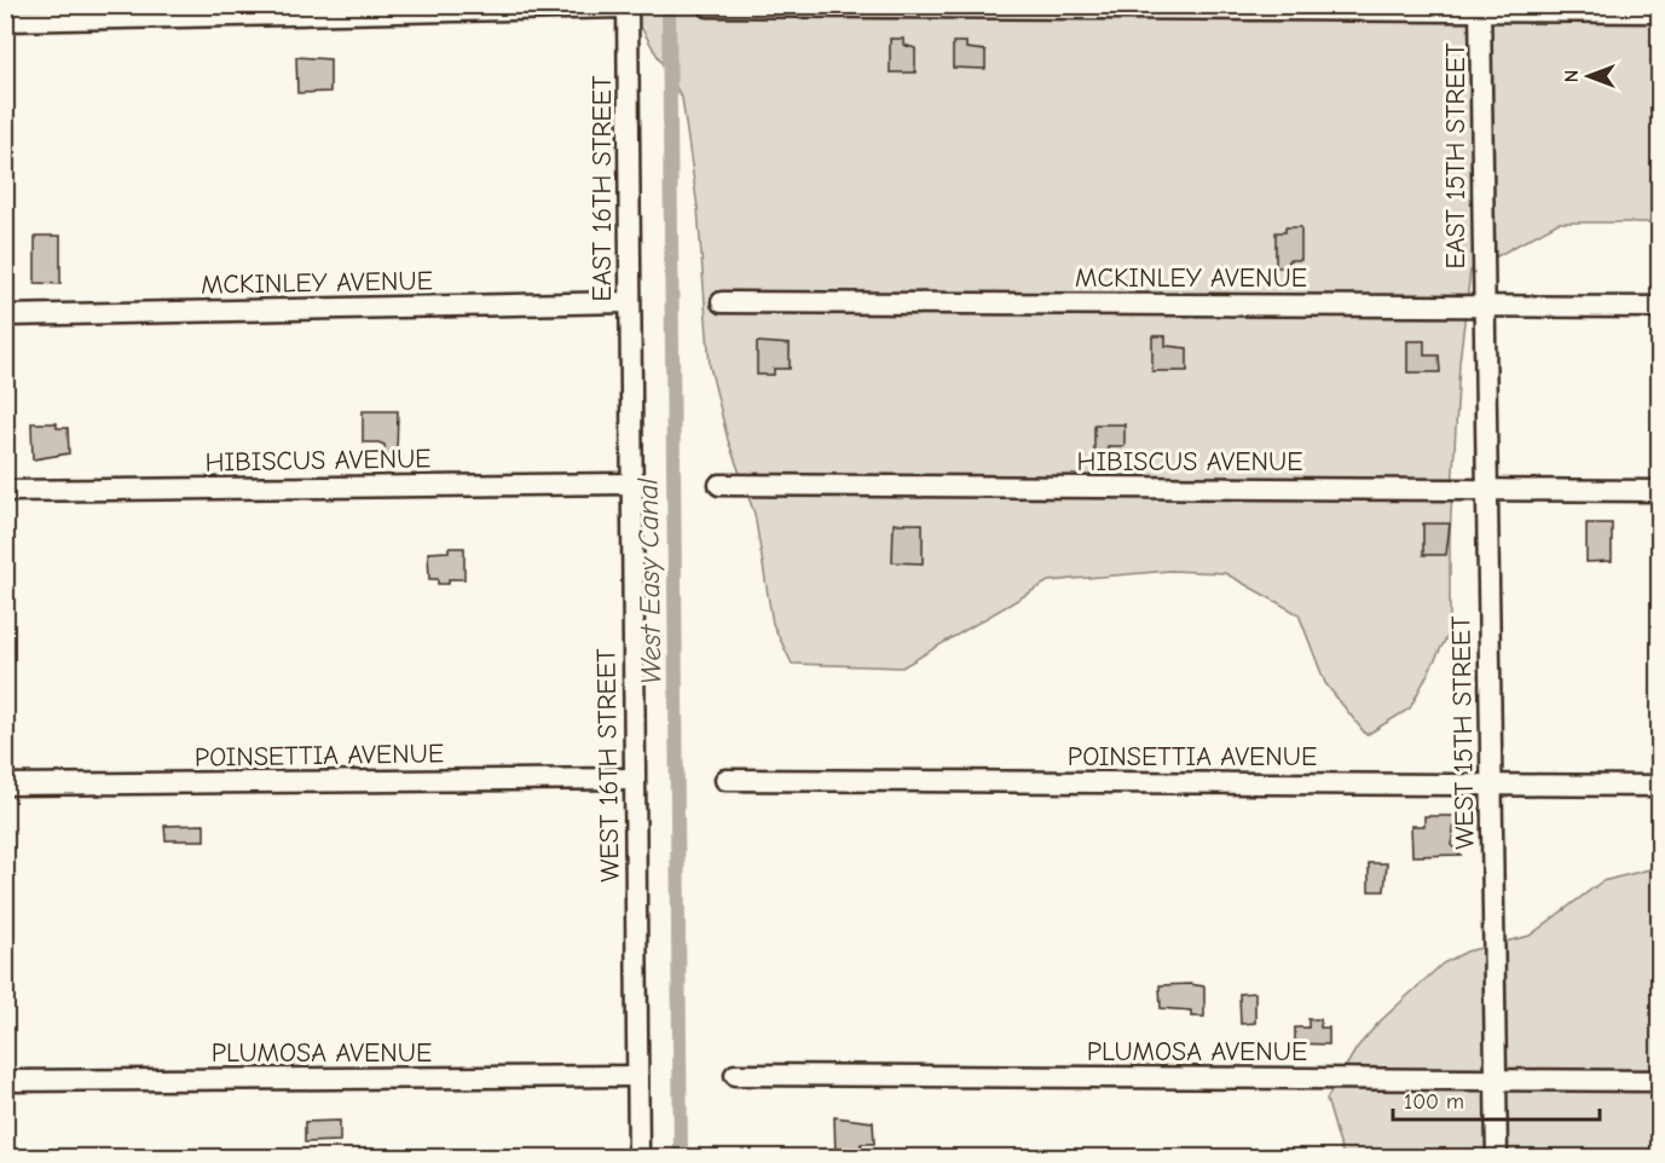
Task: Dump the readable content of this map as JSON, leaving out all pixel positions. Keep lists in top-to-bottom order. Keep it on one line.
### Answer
{"streets":{"street":["EAST 15TH STREET","EAST 16TH STREET","MCKINLEY AVENUE","HIBISCUS AVENUE","WEST 15TH STREET","POINSETTIA AVENUE","WEST 16TH STREET","PLUMOSA AVENUE"]},"crossings":[["EAST 15TH STREET","MCKINLEY AVENUE"],["EAST 15TH STREET","WEST 15TH STREET"],["EAST 16TH STREET","MCKINLEY AVENUE"],["EAST 16TH STREET","WEST 16TH STREET"],["MCKINLEY AVENUE","WEST 15TH STREET"],["HIBISCUS AVENUE","WEST 15TH STREET"],["HIBISCUS AVENUE","WEST 16TH STREET"],["WEST 15TH STREET","POINSETTIA AVENUE"],["WEST 15TH STREET","PLUMOSA AVENUE"],["POINSETTIA AVENUE","WEST 16TH STREET"],["WEST 16TH STREET","PLUMOSA AVENUE"]],"water":["West Easy Canal"],"scale_bar":"100 m","north":"left"}
